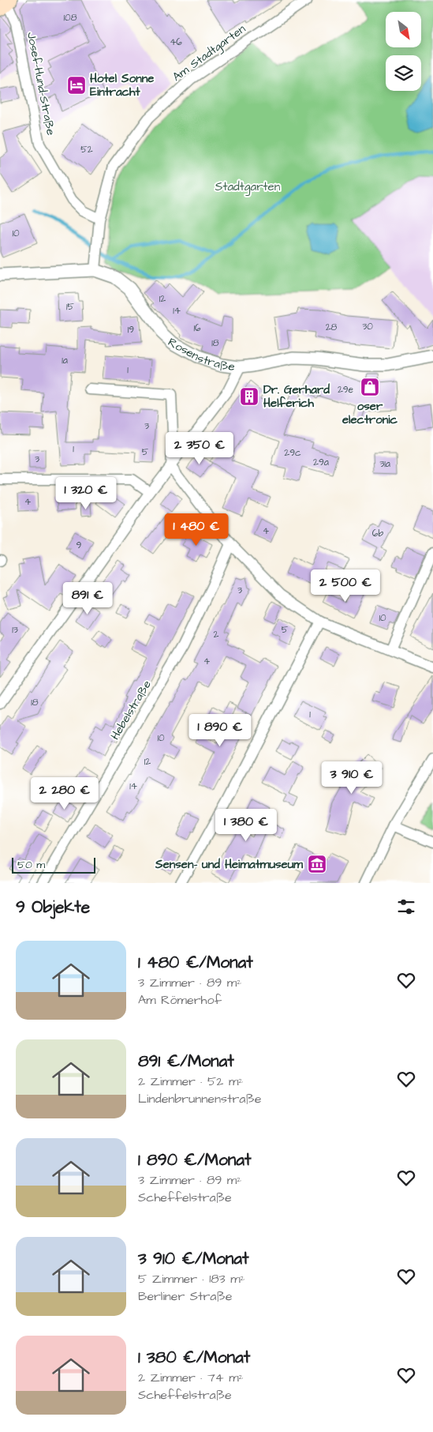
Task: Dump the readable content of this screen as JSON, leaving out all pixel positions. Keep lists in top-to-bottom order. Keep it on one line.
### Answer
{"streets":{"street":["Am Stadtgarten","Josef-Hund-Straße","Rosenstraße","Hebelstraße"]},"crossings":[["Am Stadtgarten","Josef-Hund-Straße"],["Am Stadtgarten","Rosenstraße"]],"parks":["Stadtgarten"],"places":{"hotel":["Hotel Sonne Eintracht"],"shop":["oser electronic"],"building":["Dr. Gerhard Helferich"],"museum":["Sensen- und Heimatmuseum"]},"house_numbers":["108","46","52","10","12","15","14","30","28","16","19","18","1a","1","29e","3","1","5","29c","3","29a","31a","4","4","6b","9","3","10","13","5","2","4","18","1","10","12","14"],"scale_bar":"50 m","north":"bottom right","page":{"price":["2 350 €","1 320 €","1 480 €","2 500 €","891 €","1 890 €","3 910 €","2 280 €","1 380 €"],"scale":"50 m","heading":"9 Objekte","list":[{"name":"1 480 €/Monat","note":"3 Zimmer · 89 m² · Am Römerhof"},{"name":"891 €/Monat","note":"2 Zimmer · 52 m² · Lindenbrunnenstraße"},{"name":"1 890 €/Monat","note":"3 Zimmer · 89 m² · Scheffelstraße"},{"name":"3 910 €/Monat","note":"5 Zimmer · 183 m² · Berliner Straße"},{"name":"1 380 €/Monat","note":"2 Zimmer · 74 m² · Scheffelstraße"}]}}
